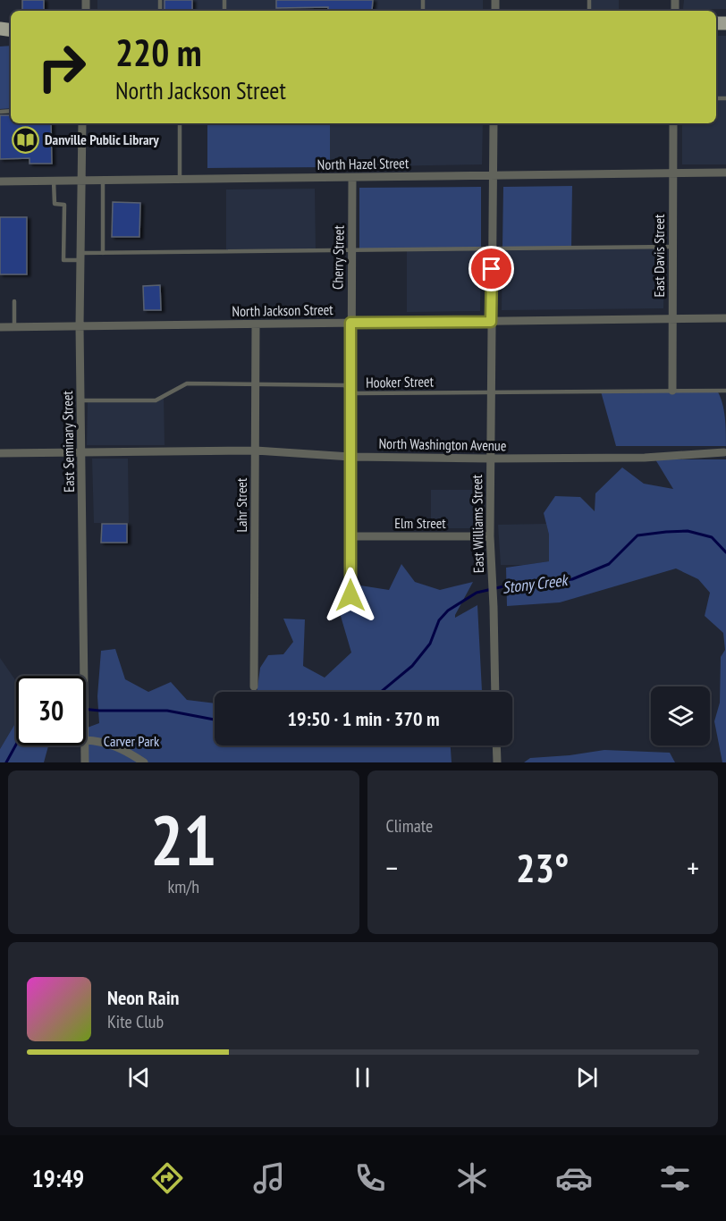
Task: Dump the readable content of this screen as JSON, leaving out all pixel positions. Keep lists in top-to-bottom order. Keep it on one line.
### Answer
{"streets":{"street":["North Hazel Street","East Davis Street","Cherry Street","North Jackson Street","East Seminary Street","North Washington Avenue","Lahr Street","Elm Street","East Williams Street"],"lane":["Hooker Street"]},"crossings":[["North Hazel Street","East Davis Street"],["North Hazel Street","Cherry Street"],["North Hazel Street","East Seminary Street"],["North Hazel Street","East Williams Street"],["East Davis Street","North Jackson Street"],["East Davis Street","Hooker Street"],["Cherry Street","North Jackson Street"],["Cherry Street","Hooker Street"],["Cherry Street","North Washington Avenue"],["Cherry Street","Elm Street"],["North Jackson Street","East Seminary Street"],["North Jackson Street","Lahr Street"],["North Jackson Street","East Williams Street"],["Hooker Street","East Seminary Street"],["Hooker Street","Lahr Street"],["Hooker Street","East Williams Street"],["East Seminary Street","North Washington Avenue"],["North Washington Avenue","Lahr Street"],["North Washington Avenue","East Williams Street"],["Elm Street","East Williams Street"]],"water":["Stony Creek"],"parks":["Carver Park"],"places":{"library":["Danville Public Library"]},"page":{"turn":["220 m","North Jackson Street"],"limit":"30","trip":"19:50 · 1 min · 370 m","tile":[["21","km/h"],"Climate"],"heat":["−","23°","+"],"song":["Neon Rain","Kite Club"],"tabs":"19:49"}}
